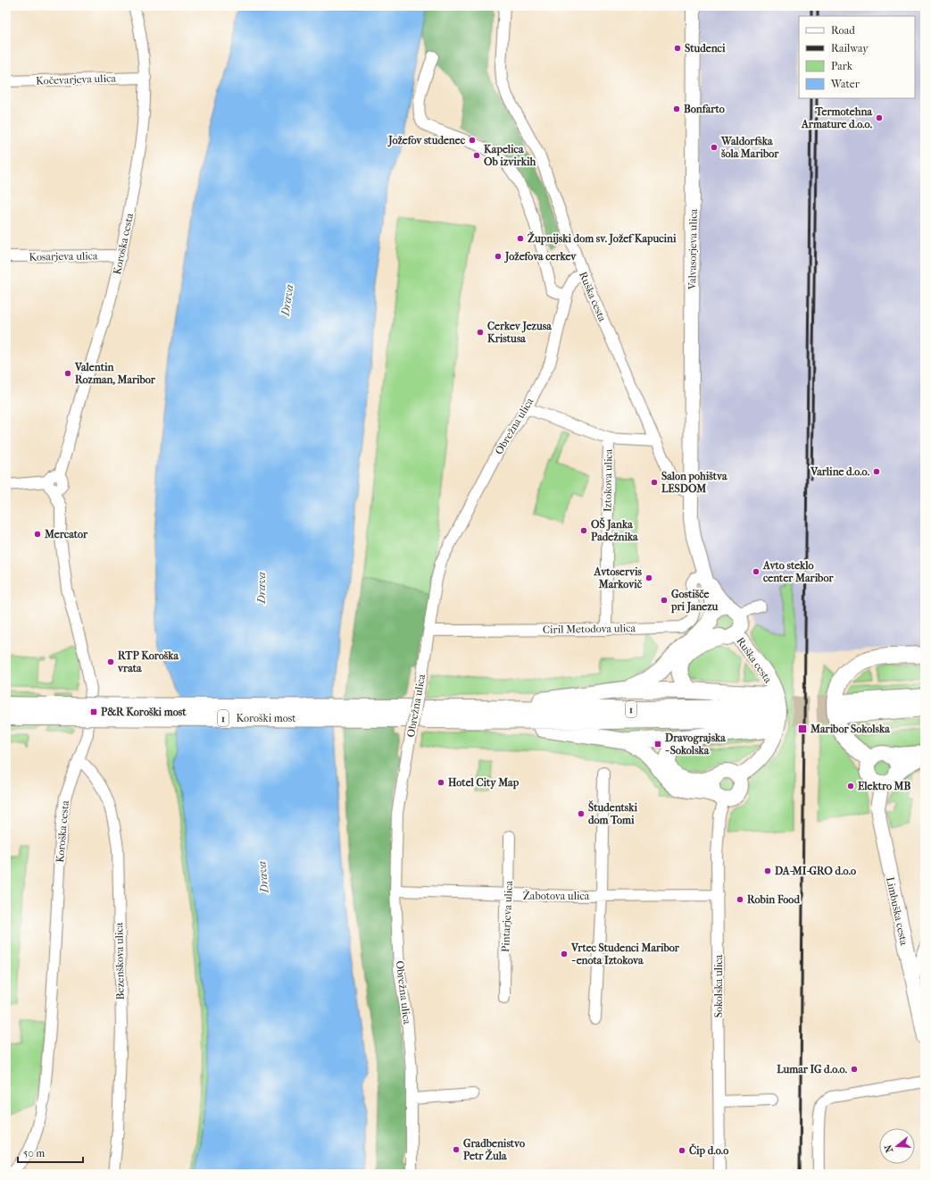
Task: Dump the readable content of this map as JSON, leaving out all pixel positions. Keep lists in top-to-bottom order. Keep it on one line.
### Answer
{"streets":{"main road":["1","Koroški most"],"street":["Kočevarjeva ulica","Koroška cesta","Valvasorjeva ulica","Kosarjeva ulica","Ruška cesta","Obrežna ulica","Iztokova ulica","Ciril Metodova ulica","Žabotova ulica","Limbuška cesta","Pintarjeva ulica","Bezenškova ulica","Sokolska ulica"]},"crossings":[["Kočevarjeva ulica","Koroška cesta"],["Koroška cesta","Kosarjeva ulica"],["Koroška cesta","Bezenškova ulica"],["Valvasorjeva ulica","Ruška cesta"],["Ruška cesta","Obrežna ulica"],["Ruška cesta","Sokolska ulica"],["Obrežna ulica","Ciril Metodova ulica"],["Obrežna ulica","Žabotova ulica"],["Iztokova ulica","Ciril Metodova ulica"],["1","Koroški most"],["Žabotova ulica","Pintarjeva ulica"],["Žabotova ulica","Sokolska ulica"]],"water":["Drava"],"places":{"other":["Studenci","Bonfarto","Termotehna Armature d.o.o.","Jožefov studenec","Waldorfska šola Maribor","Kapelica Ob izvirkih","Župnijski dom sv. Jožef Kapucini","Jožefova cerkev","Cerkev Jezusa Kristusa","Valentin Rozman, Maribor","Varline d.o.o.","Salon pohištva LESDOM","OŠ Janka Padežnika","Mercator","Avto steklo center Maribor","Avtoservis Markovič","Gostišče pri Janezu","RTP Koroška vrata","Hotel City Map","Elektro MB","Študentski dom Tomi","DA-MI-GRO d.o.o","Robin Food","Vrtec Studenci Maribor - enota Iztokova","Lumar IG d.o.o.","Gradbenistvo Petr Žula","Čip d.o.o"],"transit":["P&R Koroški most","Maribor Sokolska","Dravograjska - Sokolska"]},"legend":["Road","Railway","Park","Water"],"scale_bar":"50 m","north":"left"}
